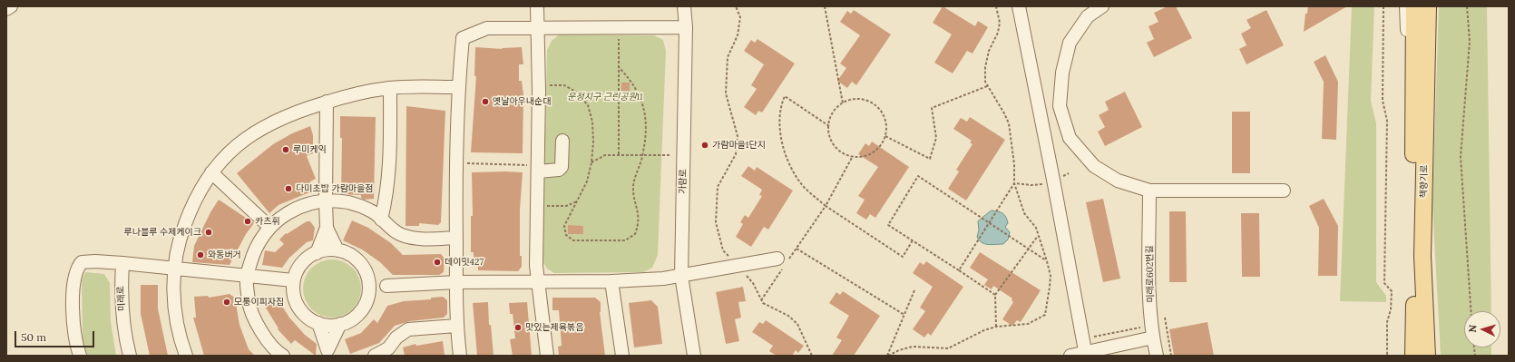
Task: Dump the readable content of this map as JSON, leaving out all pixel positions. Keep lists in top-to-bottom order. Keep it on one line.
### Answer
{"streets":{"main road":["책향기로"],"street":["가람로","미래로602번길","미래로"]},"parks":["운정지구 근린공원11"],"places":["옛날아우내순대","가람마을1단지","루미케익","다미초밥 가람마을점","카츠휘","루나블루 수제케이크","와동버거","데이밋427","모퉁이피자집","맛있는제육볶음"],"scale_bar":"50 m","north":"left"}
